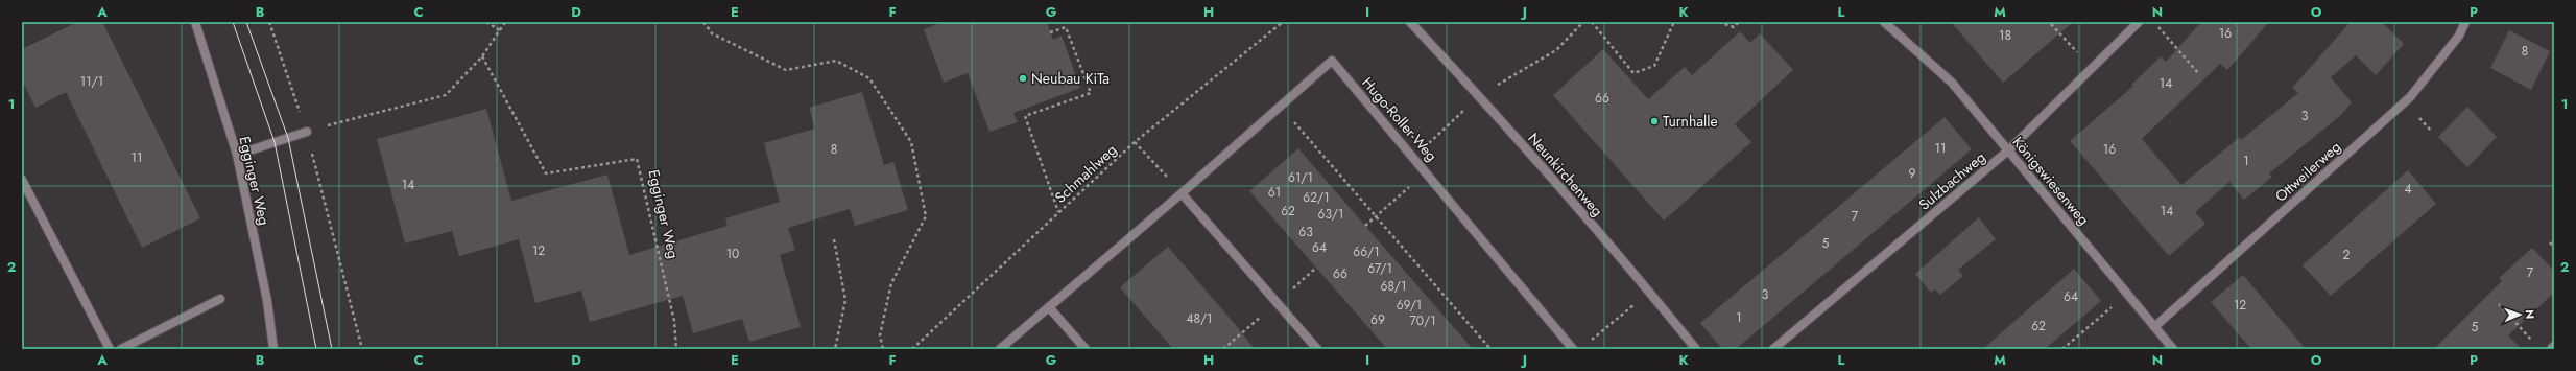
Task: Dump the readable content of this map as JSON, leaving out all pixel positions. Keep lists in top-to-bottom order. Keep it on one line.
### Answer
{"streets":{"street":["Hugo-Roller-Weg","Ottweilerweg","Neunkirchenweg","Egginger Weg","Sulzbachweg","Königswiesenweg"],"path":["Schmahlweg"]},"crossings":[["Ottweilerweg","Königswiesenweg"],["Sulzbachweg","Königswiesenweg"]],"places":["Neubau KiTa","Turnhalle"],"house_numbers":["16","18","8","11/1","14","66","3","11","8","16","11","1","9","61/1","14","4","61","62/1","62","14","63/1","7","63","5","64","12","66/1","10","2","67/1","7","66","68/1","3","64","69/1","12","1","48/1","69","70/1","62","5"],"north":"right","grid":{"columns":["A","B","C","D","E","F","G","H","I","J","K","L","M","N","O","P"],"rows":["1","2"]}}
